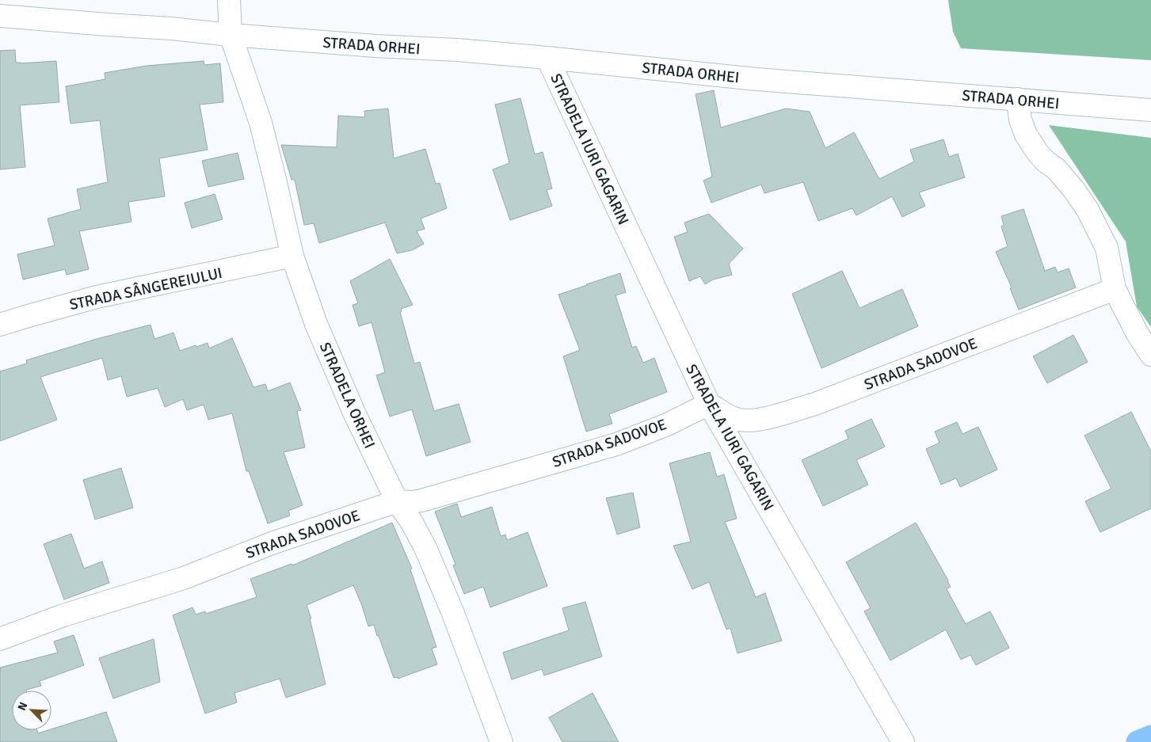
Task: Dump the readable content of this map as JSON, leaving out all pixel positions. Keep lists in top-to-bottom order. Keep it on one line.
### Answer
{"streets":{"street":["STRADA ORHEI","STRADELA IURI GAGARIN","STRADA SÂNGEREIULUI","STRADA SADOVOE","STRADELA ORHEI"]},"crossings":[["STRADA ORHEI","STRADELA IURI GAGARIN"],["STRADA ORHEI","STRADELA ORHEI"],["STRADELA IURI GAGARIN","STRADA SADOVOE"],["STRADA SÂNGEREIULUI","STRADELA ORHEI"],["STRADA SADOVOE","STRADELA ORHEI"]],"north":"top left"}
